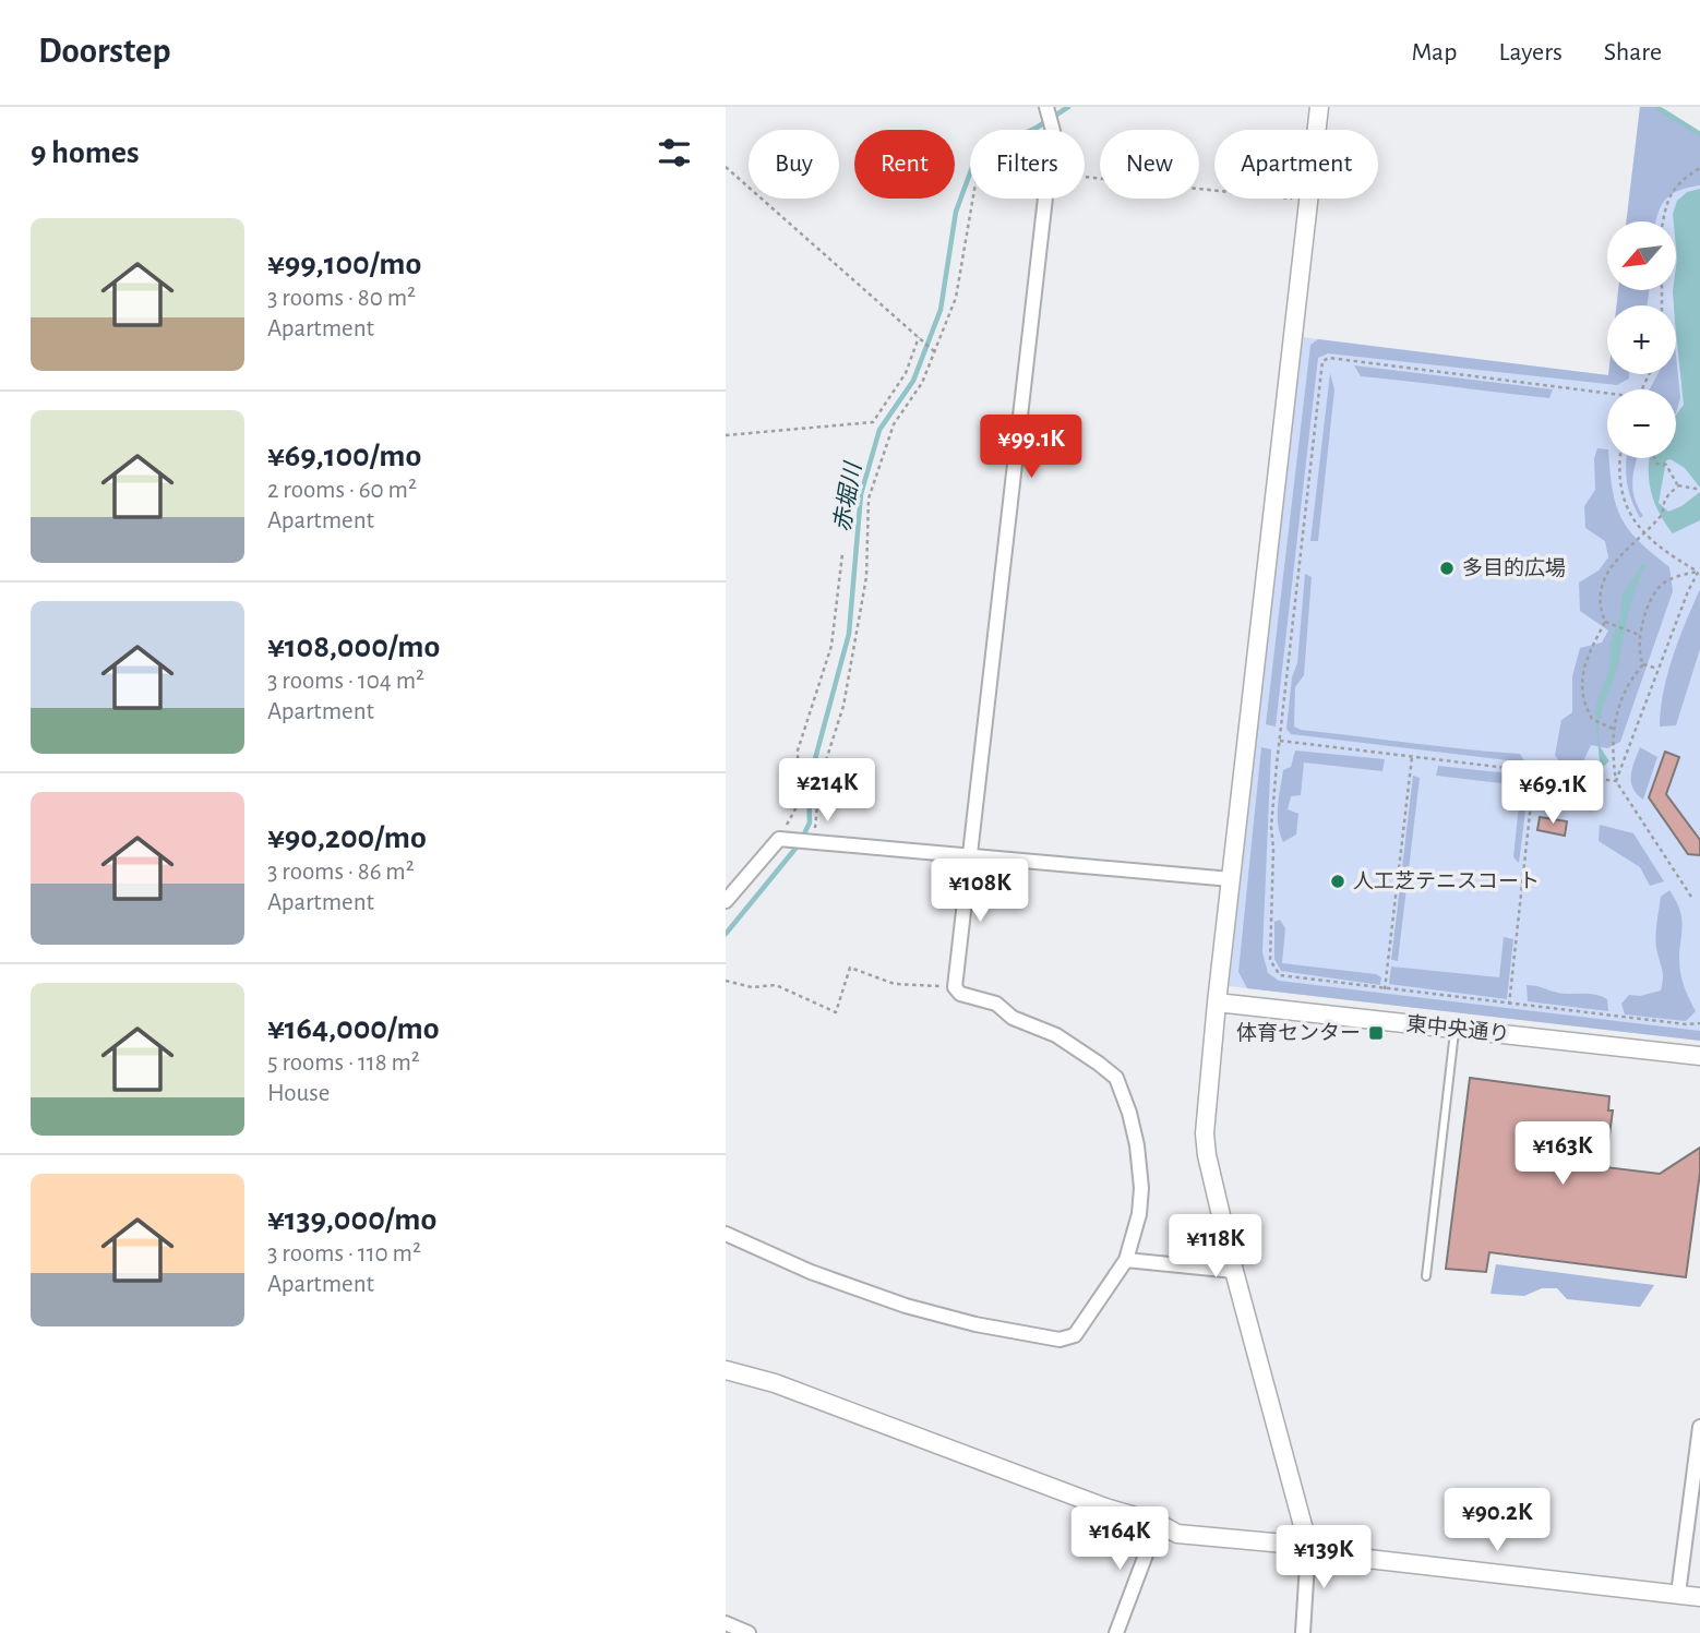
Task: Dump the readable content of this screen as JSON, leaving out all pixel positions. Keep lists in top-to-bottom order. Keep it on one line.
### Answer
{"streets":{"street":["東中央通り"]},"water":["赤堀川"],"places":{"other":["多目的広場","人工芝テニスコート"],"transit":["体育センター"]},"north":"bottom left","page":{"header":"Doorstep","nav":["Map","Layers","Share"],"heading":"9 homes","chip":["Buy","Rent","Filters","New","Apartment"],"list":[{"name":"¥99,100/mo","note":"3 rooms · 80 m² · Apartment"},{"name":"¥69,100/mo","note":"2 rooms · 60 m² · Apartment"},{"name":"¥108,000/mo","note":"3 rooms · 104 m² · Apartment"},{"name":"¥90,200/mo","note":"3 rooms · 86 m² · Apartment"},{"name":"¥164,000/mo","note":"5 rooms · 118 m² · House"},{"name":"¥139,000/mo","note":"3 rooms · 110 m² · Apartment"}],"map_buttons":["+","−"],"price":["¥99.1K","¥214K","¥69.1K","¥108K","¥163K","¥118K","¥90.2K","¥164K","¥139K"]}}
